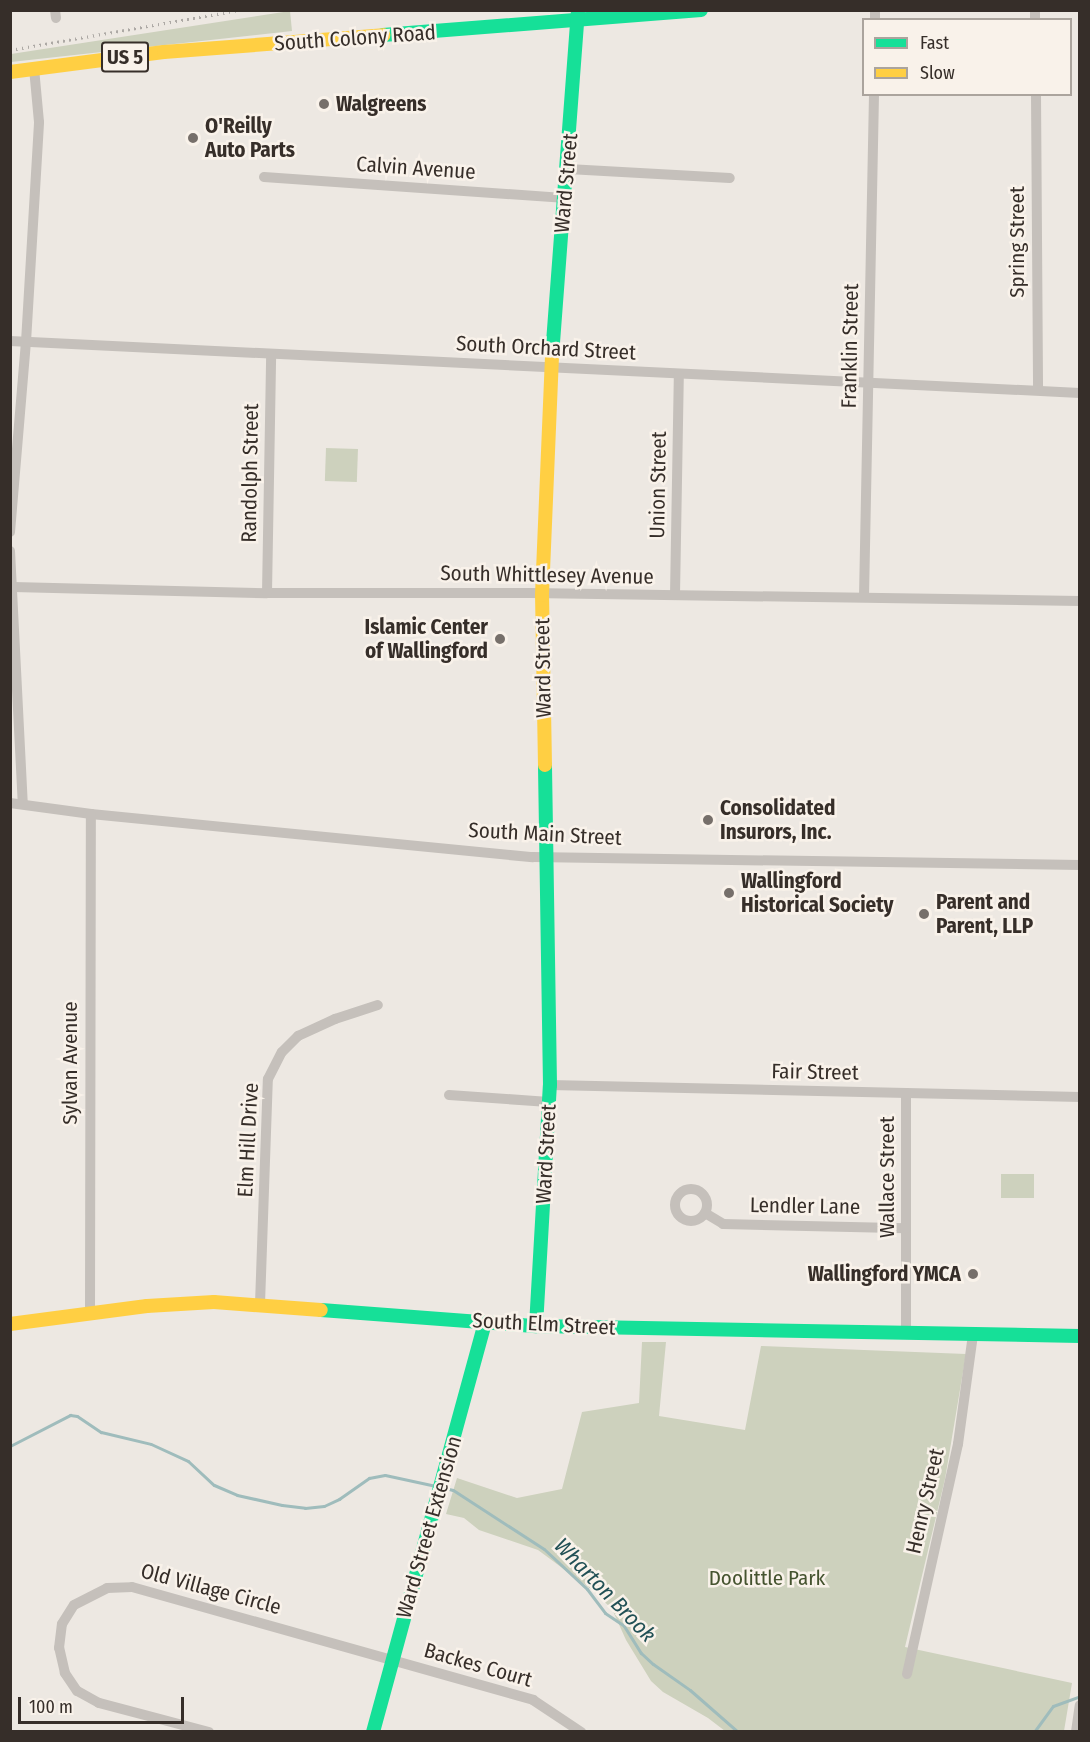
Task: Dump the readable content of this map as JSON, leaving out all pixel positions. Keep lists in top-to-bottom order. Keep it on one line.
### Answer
{"streets":{"main road":["South Colony Road","US 5","Ward Street","South Elm Street","Ward Street Extension"],"street":["Calvin Avenue","Spring Street","Franklin Street","South Orchard Street","Randolph Street","Union Street","South Whittlesey Avenue","South Main Street","Sylvan Avenue","Fair Street","Elm Hill Drive","Wallace Street","Lendler Lane","Henry Street","Old Village Circle","Backes Court"]},"crossings":[["South Colony Road","Ward Street"],["Calvin Avenue","Ward Street"],["Ward Street","South Orchard Street"],["Ward Street","South Whittlesey Avenue"],["Ward Street","South Main Street"],["Ward Street","Fair Street"],["Ward Street","South Elm Street"],["Spring Street","South Orchard Street"],["Franklin Street","South Orchard Street"],["Franklin Street","South Whittlesey Avenue"],["South Orchard Street","Randolph Street"],["South Orchard Street","Union Street"],["Randolph Street","South Whittlesey Avenue"],["Union Street","South Whittlesey Avenue"],["South Main Street","Sylvan Avenue"],["Sylvan Avenue","South Elm Street"],["Fair Street","Wallace Street"],["Elm Hill Drive","South Elm Street"],["Wallace Street","Lendler Lane"],["Wallace Street","South Elm Street"],["South Elm Street","Henry Street"],["South Elm Street","Ward Street Extension"],["Ward Street Extension","Old Village Circle"],["Ward Street Extension","Backes Court"],["Old Village Circle","Backes Court"]],"water":["Wharton Brook"],"parks":["Doolittle Park"],"places":["Walgreens","O'Reilly Auto Parts","Islamic Center of Wallingford","Consolidated Insurors, Inc.","Wallingford Historical Society","Parent and Parent, LLP","Wallingford YMCA"],"legend":["Fast","Slow"],"scale_bar":"100 m"}
